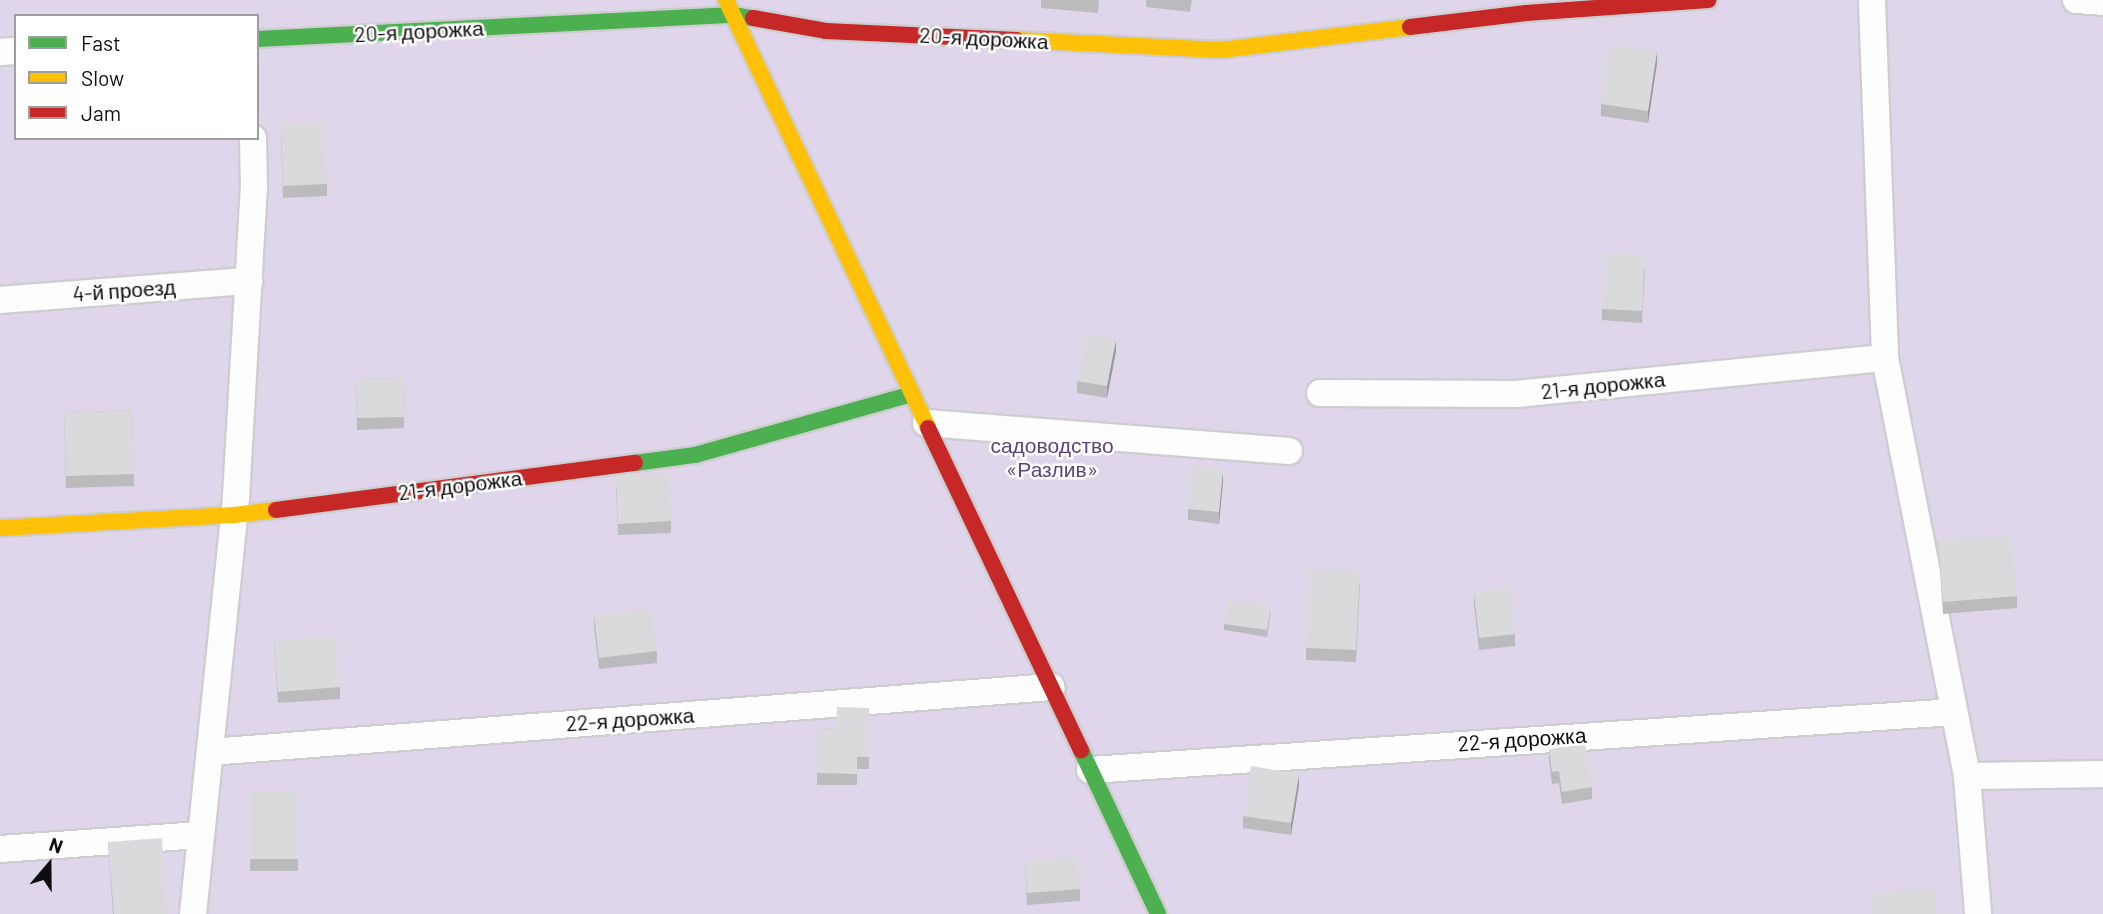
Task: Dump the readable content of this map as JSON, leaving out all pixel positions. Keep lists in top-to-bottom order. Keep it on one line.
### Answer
{"streets":{"street":["20-я дорожка","4-й проезд","21-я дорожка","22-я дорожка"]},"parks":["садоводство «Разлив»"],"legend":["Fast","Slow","Jam"],"north":"top"}
